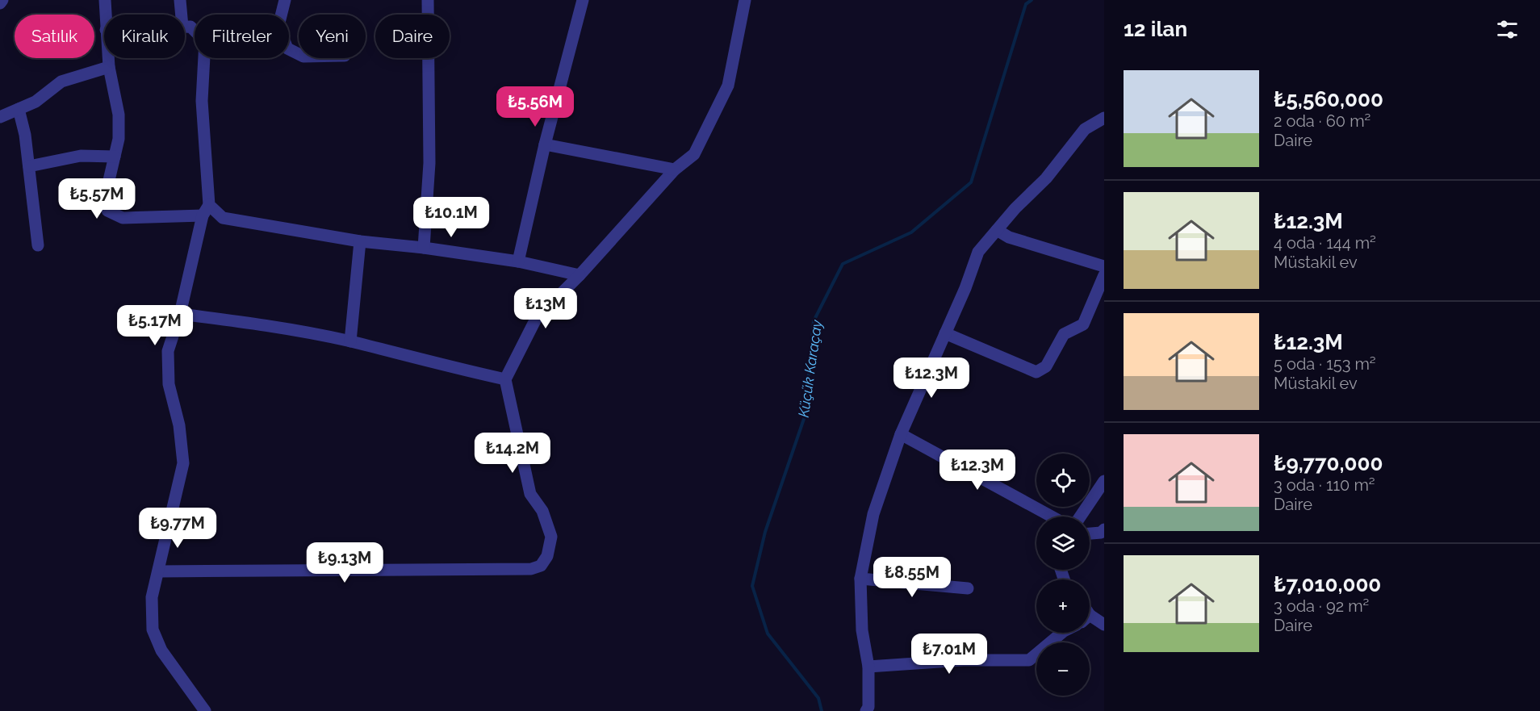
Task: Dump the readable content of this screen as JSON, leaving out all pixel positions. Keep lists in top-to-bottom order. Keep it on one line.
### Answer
{"water":["Küçük Karaçay"],"page":{"heading":"12 ilan","chip":["Satılık","Kiralık","Filtreler","Yeni","Daire"],"list":[{"name":"₺5,560,000","note":"2 oda · 60 m² · Daire"},{"name":"₺12.3M","note":"4 oda · 144 m² · Müstakil ev"},{"name":"₺12.3M","note":"5 oda · 153 m² · Müstakil ev"},{"name":"₺9,770,000","note":"3 oda · 110 m² · Daire"},{"name":"₺7,010,000","note":"3 oda · 92 m² · Daire"}],"price":["₺5.56M","₺5.57M","₺10.1M","₺13M","₺5.17M","₺12.3M","₺14.2M","₺12.3M","₺9.77M","₺9.13M","₺8.55M","₺7.01M"],"map_buttons":["+","−"]}}
